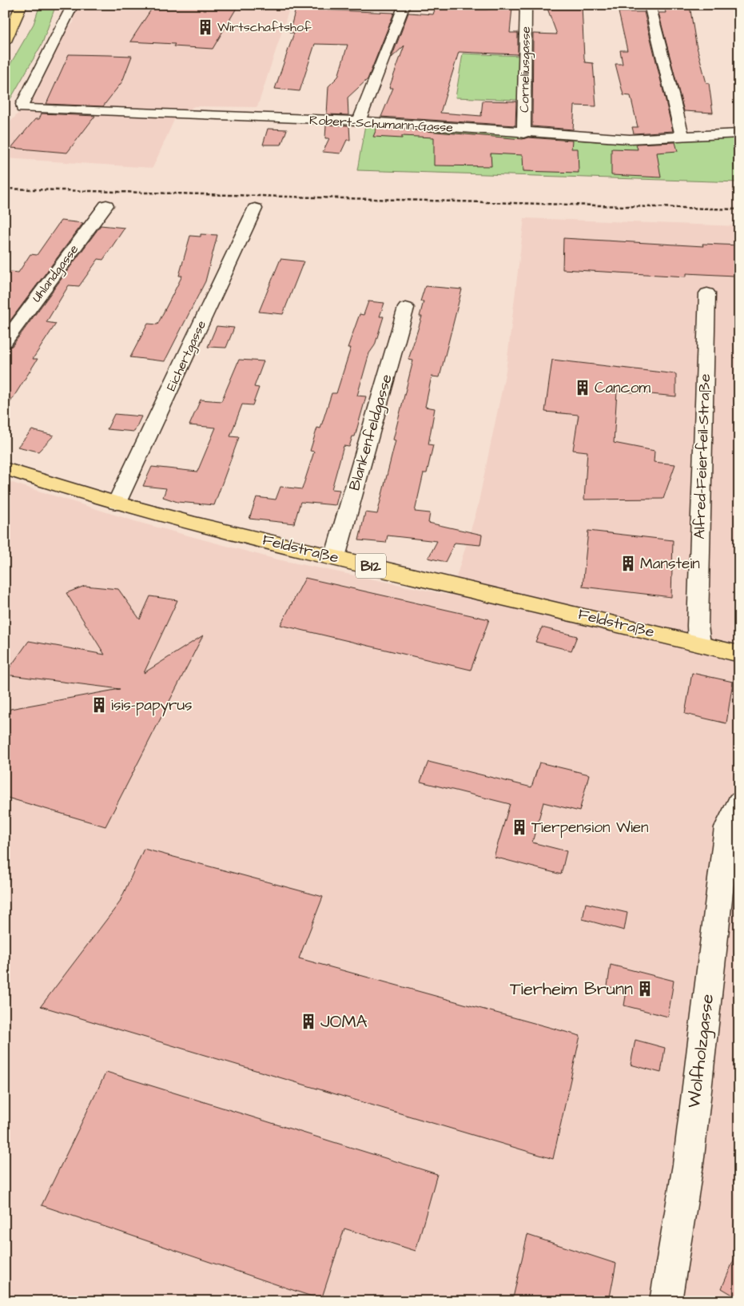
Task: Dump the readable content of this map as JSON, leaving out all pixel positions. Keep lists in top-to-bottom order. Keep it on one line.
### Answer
{"streets":{"main road":["Feldstraße","B12"],"street":["Corneliusgasse","Robert-Schumann-Gasse","Uhlandgasse","Eichertgasse","Blankenfeldgasse","Alfred-Feierfeil-Straße","Wolfholzgasse"]},"crossings":[["Corneliusgasse","Robert-Schumann-Gasse"],["Eichertgasse","Feldstraße"],["Blankenfeldgasse","Feldstraße"],["Alfred-Feierfeil-Straße","Feldstraße"]],"places":{"building":["Wirtschaftshof","Cancom","Manstein","isis-papyrus","Tierpension Wien","Tierheim Brunn","JOMA"]}}
